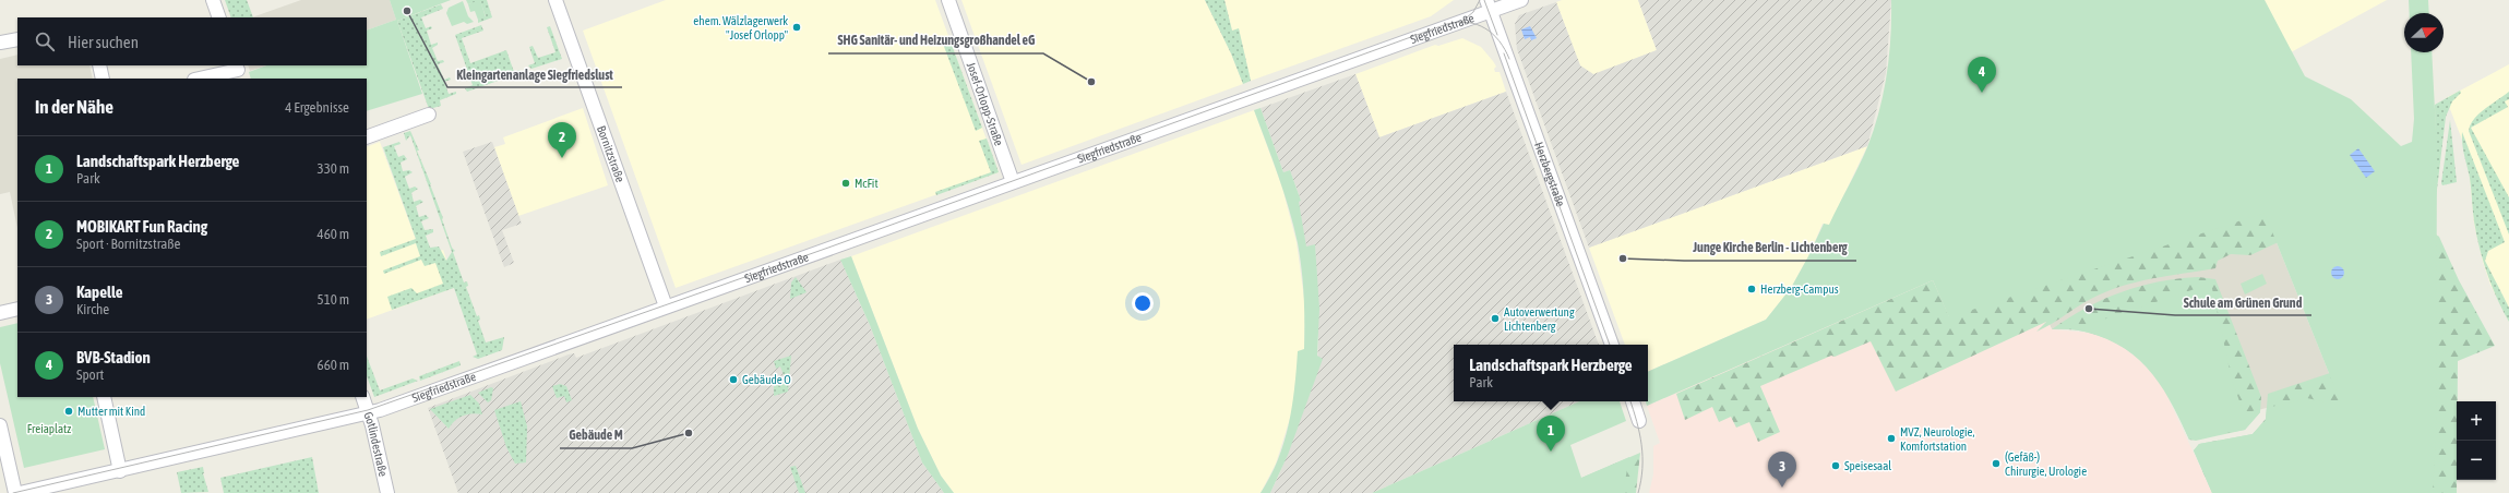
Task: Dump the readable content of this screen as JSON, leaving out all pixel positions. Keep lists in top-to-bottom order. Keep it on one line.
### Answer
{"streets":{"street":["Siegfriedstraße","Josef-Orlopp-Straße","Bornitzstraße","Herzbergstraße","Gotlindestraße"]},"crossings":[["Siegfriedstraße","Josef-Orlopp-Straße"],["Siegfriedstraße","Bornitzstraße"],["Siegfriedstraße","Herzbergstraße"],["Siegfriedstraße","Gotlindestraße"]],"parks":["Freiaplatz"],"places":["Kleingartenanlage Siegfriedslust","ehem. Wälzlagerwerk \"Josef Orlopp\"","SHG Sanitär- und Heizungsgroßhandel eG","McFit","Junge Kirche Berlin - Lichtenberg","Herzberg-Campus","Schule am Grünen Grund","Autoverwertung Lichtenberg","Gebäude O","Mutter mit Kind","Gebäude M","MVZ, Neurologie, Komfortstation","(Gefäß-) Chirurgie, Urologie","Speisesaal"],"north":"right","page":{"search":"Hier suchen","pins":["4","2","1","3"],"heading":["In der Nähe","4 Ergebnisse"],"list":[{"mark":"1","name":"Landschaftspark Herzberge","note":"Park","value":"330 m"},{"mark":"2","name":"MOBIKART Fun Racing","note":"Sport · Bornitzstraße","value":"460 m"},{"mark":"3","name":"Kapelle","note":"Kirche","value":"510 m"},{"mark":"4","name":"BVB-Stadion","note":"Sport","value":"660 m"}],"popup":["Landschaftspark Herzberge","Park"],"map_buttons":["+","−"]}}
